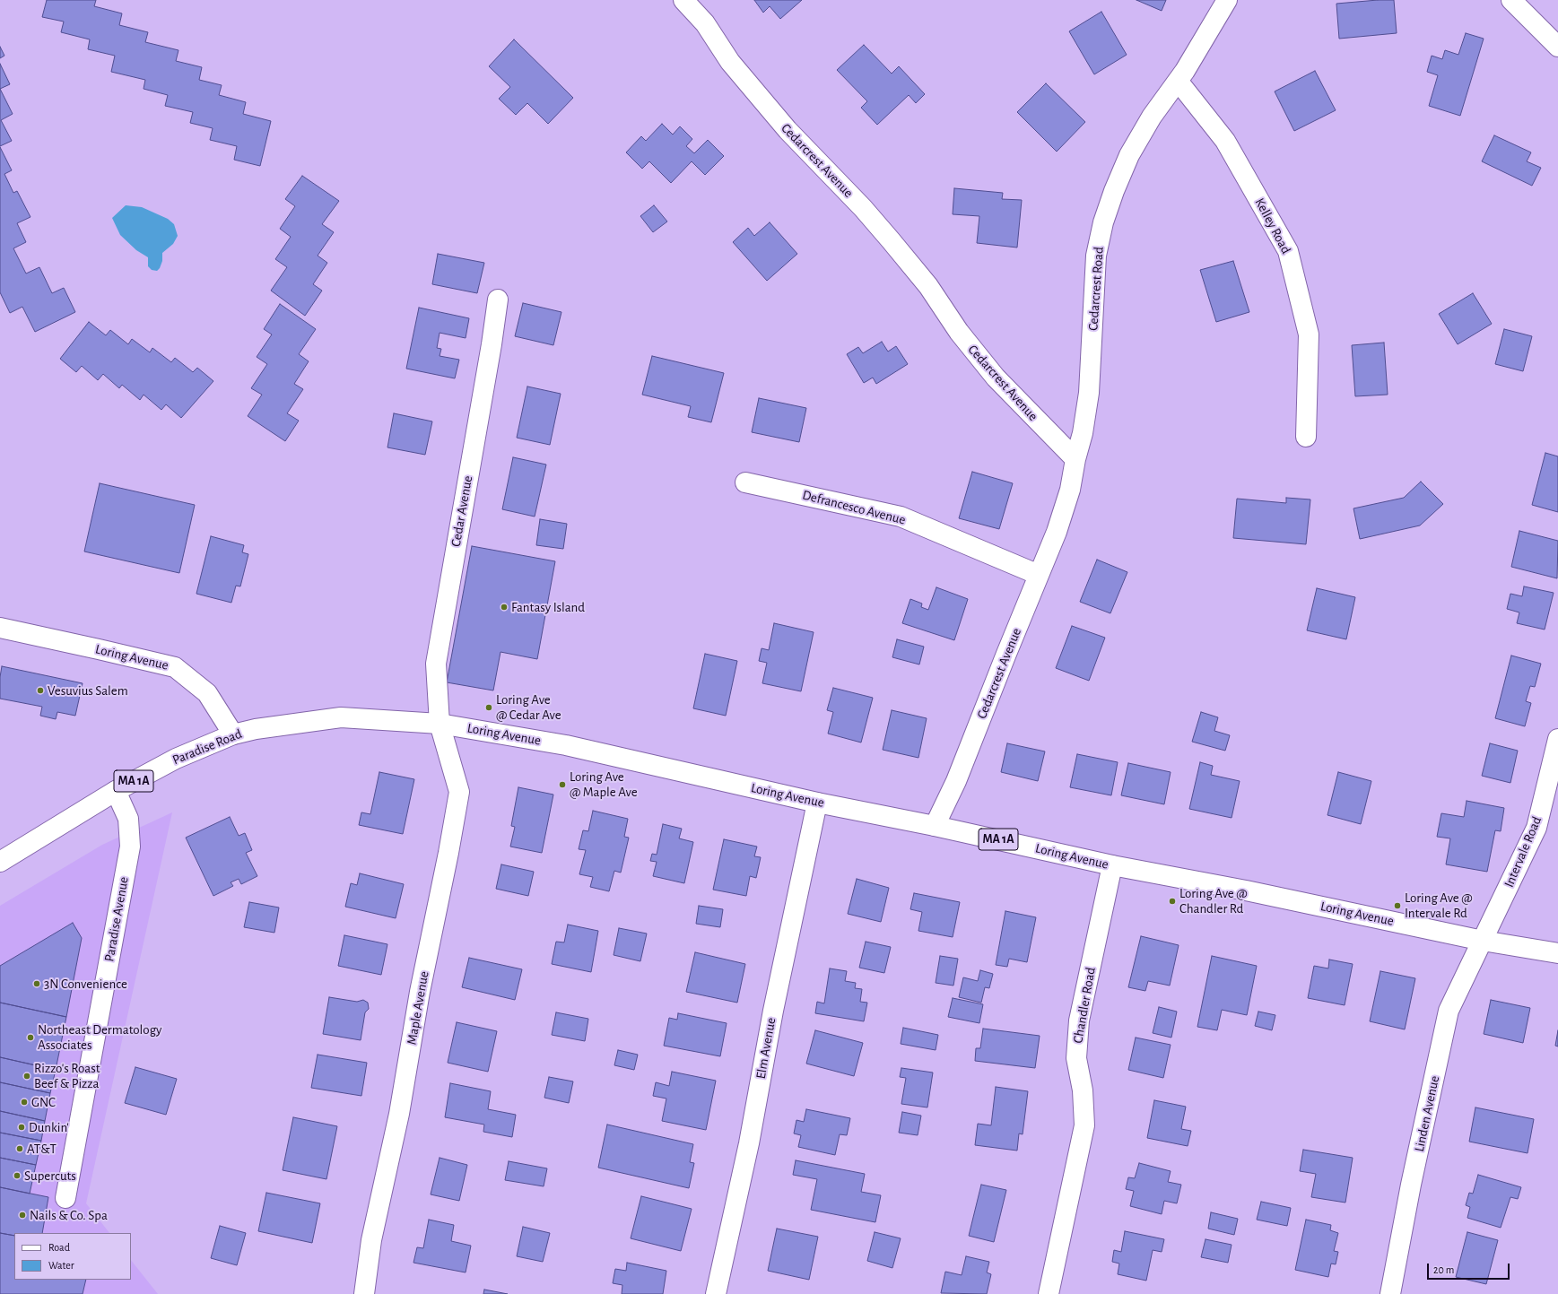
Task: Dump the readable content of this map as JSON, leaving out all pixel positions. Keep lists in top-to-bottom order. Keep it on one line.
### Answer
{"streets":{"main road":["Cedarcrest Avenue","Kelley Road","Cedarcrest Road","Defrancesco Avenue","Cedar Avenue","Loring Avenue","Paradise Road","MA 1A","Intervale Road","Paradise Avenue","Chandler Road","Maple Avenue","Elm Avenue","Linden Avenue"]},"crossings":[["Cedarcrest Avenue","Cedarcrest Road"],["Cedarcrest Avenue","Defrancesco Avenue"],["Cedarcrest Avenue","Loring Avenue"],["Kelley Road","Cedarcrest Road"],["Cedar Avenue","Loring Avenue"],["Cedar Avenue","Paradise Road"],["Cedar Avenue","Maple Avenue"],["Loring Avenue","Paradise Road"],["Loring Avenue","Intervale Road"],["Loring Avenue","Chandler Road"],["Loring Avenue","Maple Avenue"],["Loring Avenue","Elm Avenue"],["Loring Avenue","Linden Avenue"],["Paradise Road","Paradise Avenue"],["Paradise Road","Maple Avenue"],["Intervale Road","Linden Avenue"]],"places":["Fantasy Island","Vesuvius Salem","Loring Ave @ Cedar Ave","Loring Ave @ Maple Ave","Loring Ave @ Chandler Rd","Loring Ave @ Intervale Rd","3N Convenience","Northeast Dermatology Associates","Rizzo's Roast Beef & Pizza","GNC","Dunkin'","AT&T","Supercuts","Nails & Co. Spa"],"legend":["Road","Water"],"scale_bar":"20 m"}
